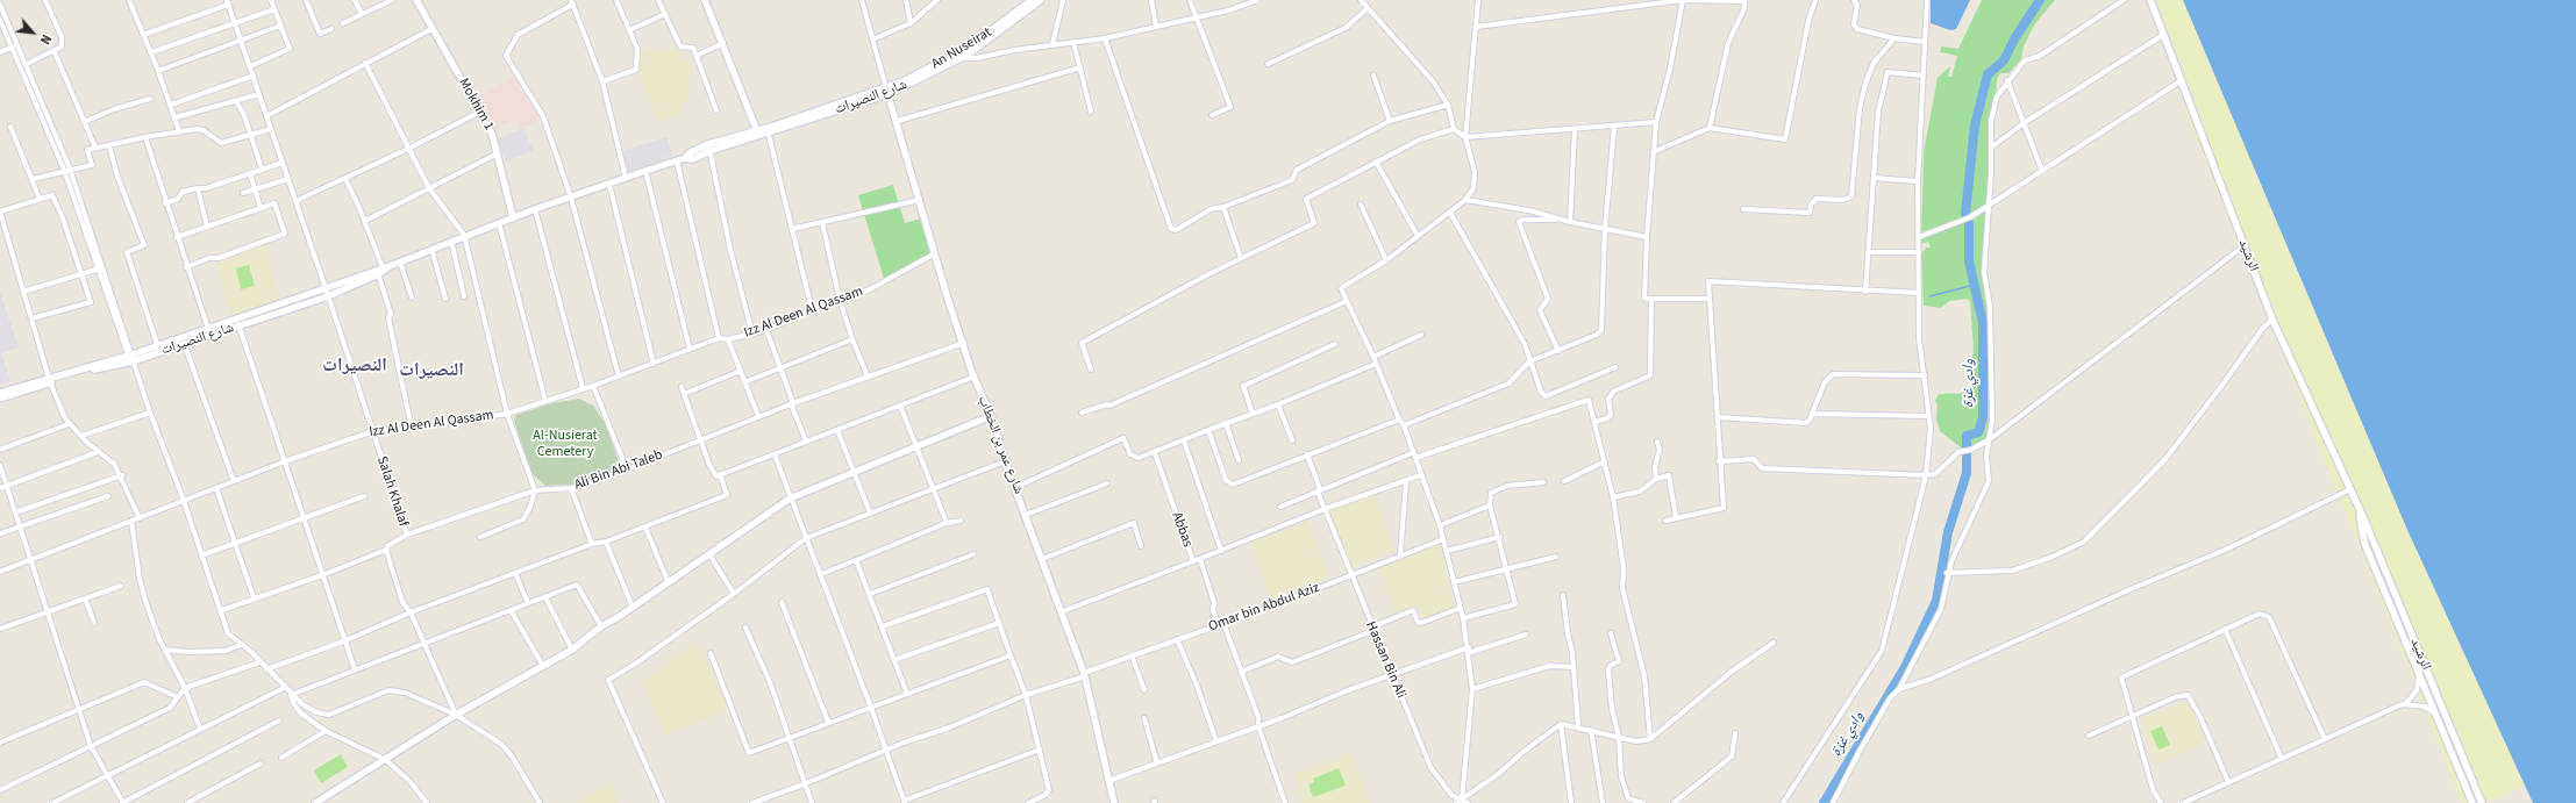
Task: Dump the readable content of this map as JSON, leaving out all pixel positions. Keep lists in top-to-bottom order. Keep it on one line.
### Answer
{"streets":{"main road":["An Nuseirat","شارع النصيرات","Mokhim 1","الرشيد","شارع عمر بن الخطاب"],"street":["Izz Al Deen Al Qassam","Ali Bin Abi Taleb","Salah Khalaf","Abbas","Omar bin Abdul Aziz","Hassan Bin Ali"]},"crossings":[["An Nuseirat","شارع النصيرات"],["An Nuseirat","شارع عمر بن الخطاب"],["شارع النصيرات","Mokhim 1"],["شارع النصيرات","شارع عمر بن الخطاب"],["شارع النصيرات","Salah Khalaf"],["Izz Al Deen Al Qassam","شارع عمر بن الخطاب"],["Izz Al Deen Al Qassam","Salah Khalaf"],["شارع عمر بن الخطاب","Ali Bin Abi Taleb"],["شارع عمر بن الخطاب","Omar bin Abdul Aziz"],["Ali Bin Abi Taleb","Salah Khalaf"],["Abbas","Omar bin Abdul Aziz"],["Omar bin Abdul Aziz","Hassan Bin Ali"]],"districts":["النصيرات","النصيرات"],"water":["وادي غزة"],"parks":["Al-Nusierat Cemetery"],"north":"bottom right"}
